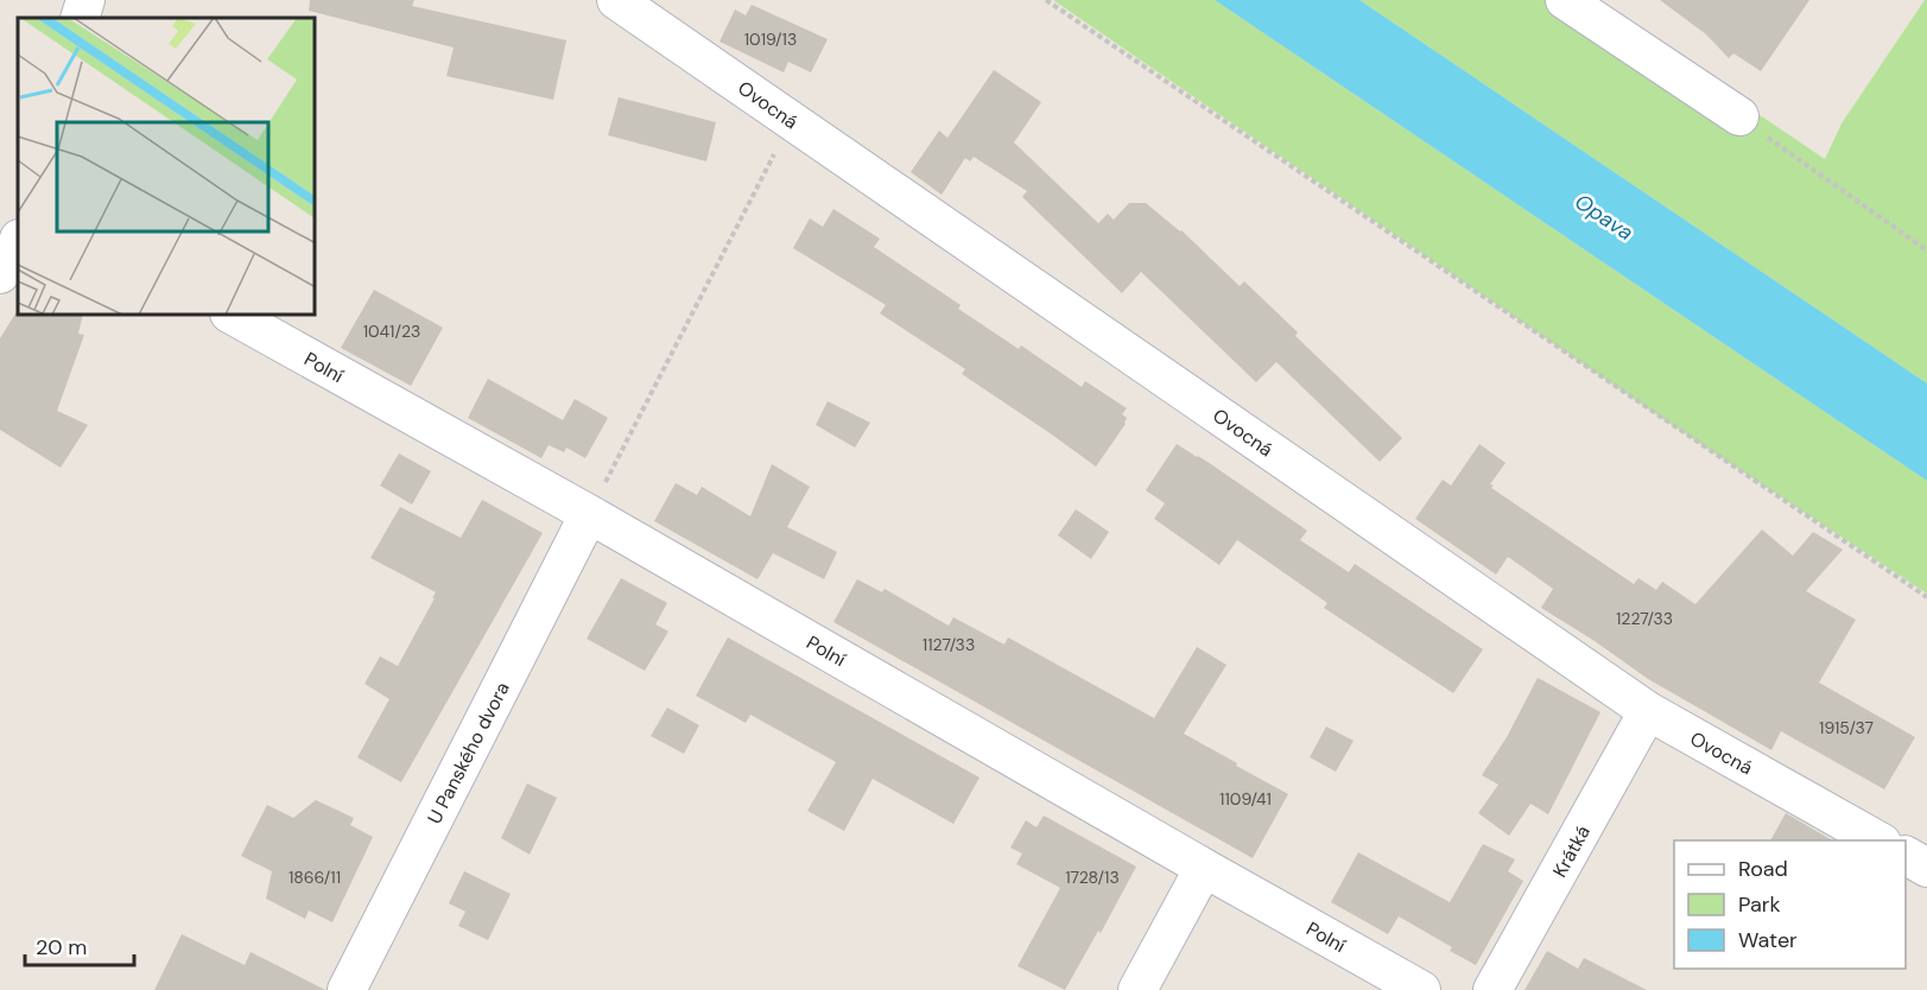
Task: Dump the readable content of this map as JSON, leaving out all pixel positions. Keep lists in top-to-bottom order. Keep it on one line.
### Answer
{"streets":{"street":["Ovocná","Polní","U Panského dvora","Krátká"]},"crossings":[["Ovocná","Krátká"],["Polní","U Panského dvora"]],"water":["Opava"],"house_numbers":["1019/13","1041/23","1227/33","1127/33","1915/37","1109/41","1866/11","1728/13"],"legend":["Road","Park","Water"],"scale_bar":"20 m"}
